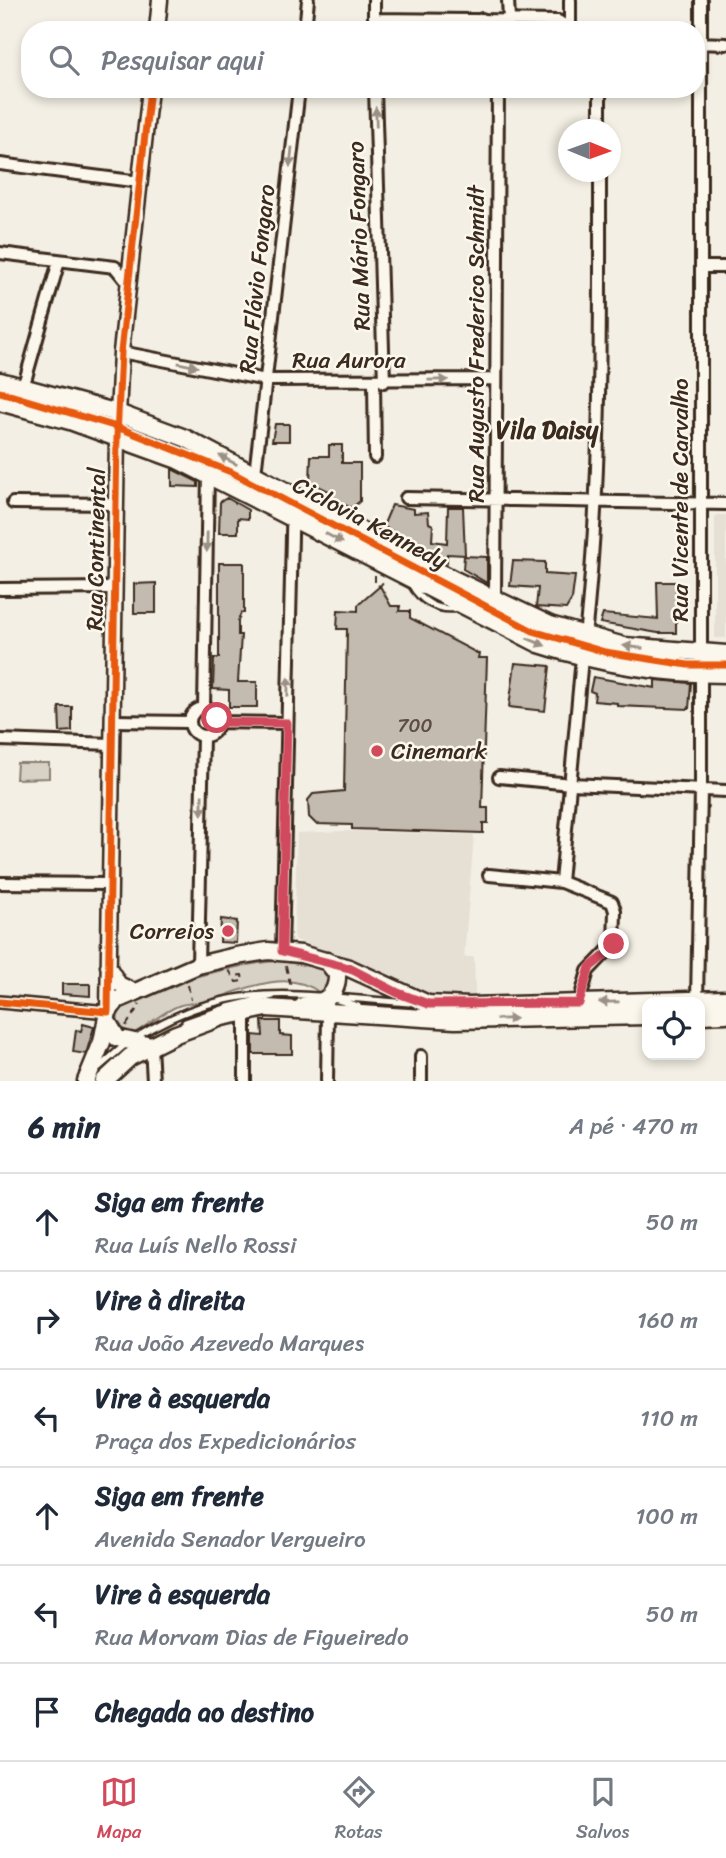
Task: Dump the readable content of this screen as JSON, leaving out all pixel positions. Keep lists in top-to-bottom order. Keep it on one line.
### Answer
{"streets":{"street":["Rua Mário Fongaro","Rua Flávio Fongaro","Rua Augusto Frederico Schmidt","Rua Aurora","Rua Vicente de Carvalho","Rua Continental"],"cycle path":["Ciclovia Kennedy"]},"crossings":[["Rua Mário Fongaro","Rua Aurora"],["Rua Flávio Fongaro","Rua Aurora"],["Rua Augusto Frederico Schmidt","Rua Aurora"],["Rua Aurora","Rua Continental"]],"one_way":["Rua Mário Fongaro","Rua Flávio Fongaro","Rua Aurora"],"districts":["Vila Daisy"],"places":["Cinemark","Correios"],"house_numbers":["700"],"north":"right","page":{"search":"Pesquisar aqui","heading":["6 min","A pé · 470 m"],"list":[["Siga em frente","Rua Luís Nello Rossi","50 m"],["Vire à direita","Rua João Azevedo Marques","160 m"],["Vire à esquerda","Praça dos Expedicionários","110 m"],["Siga em frente","Avenida Senador Vergueiro","100 m"],["Vire à esquerda","Rua Morvam Dias de Figueiredo","50 m"],"Chegada ao destino"],"nav":["Mapa","Rotas","Salvos"]}}
